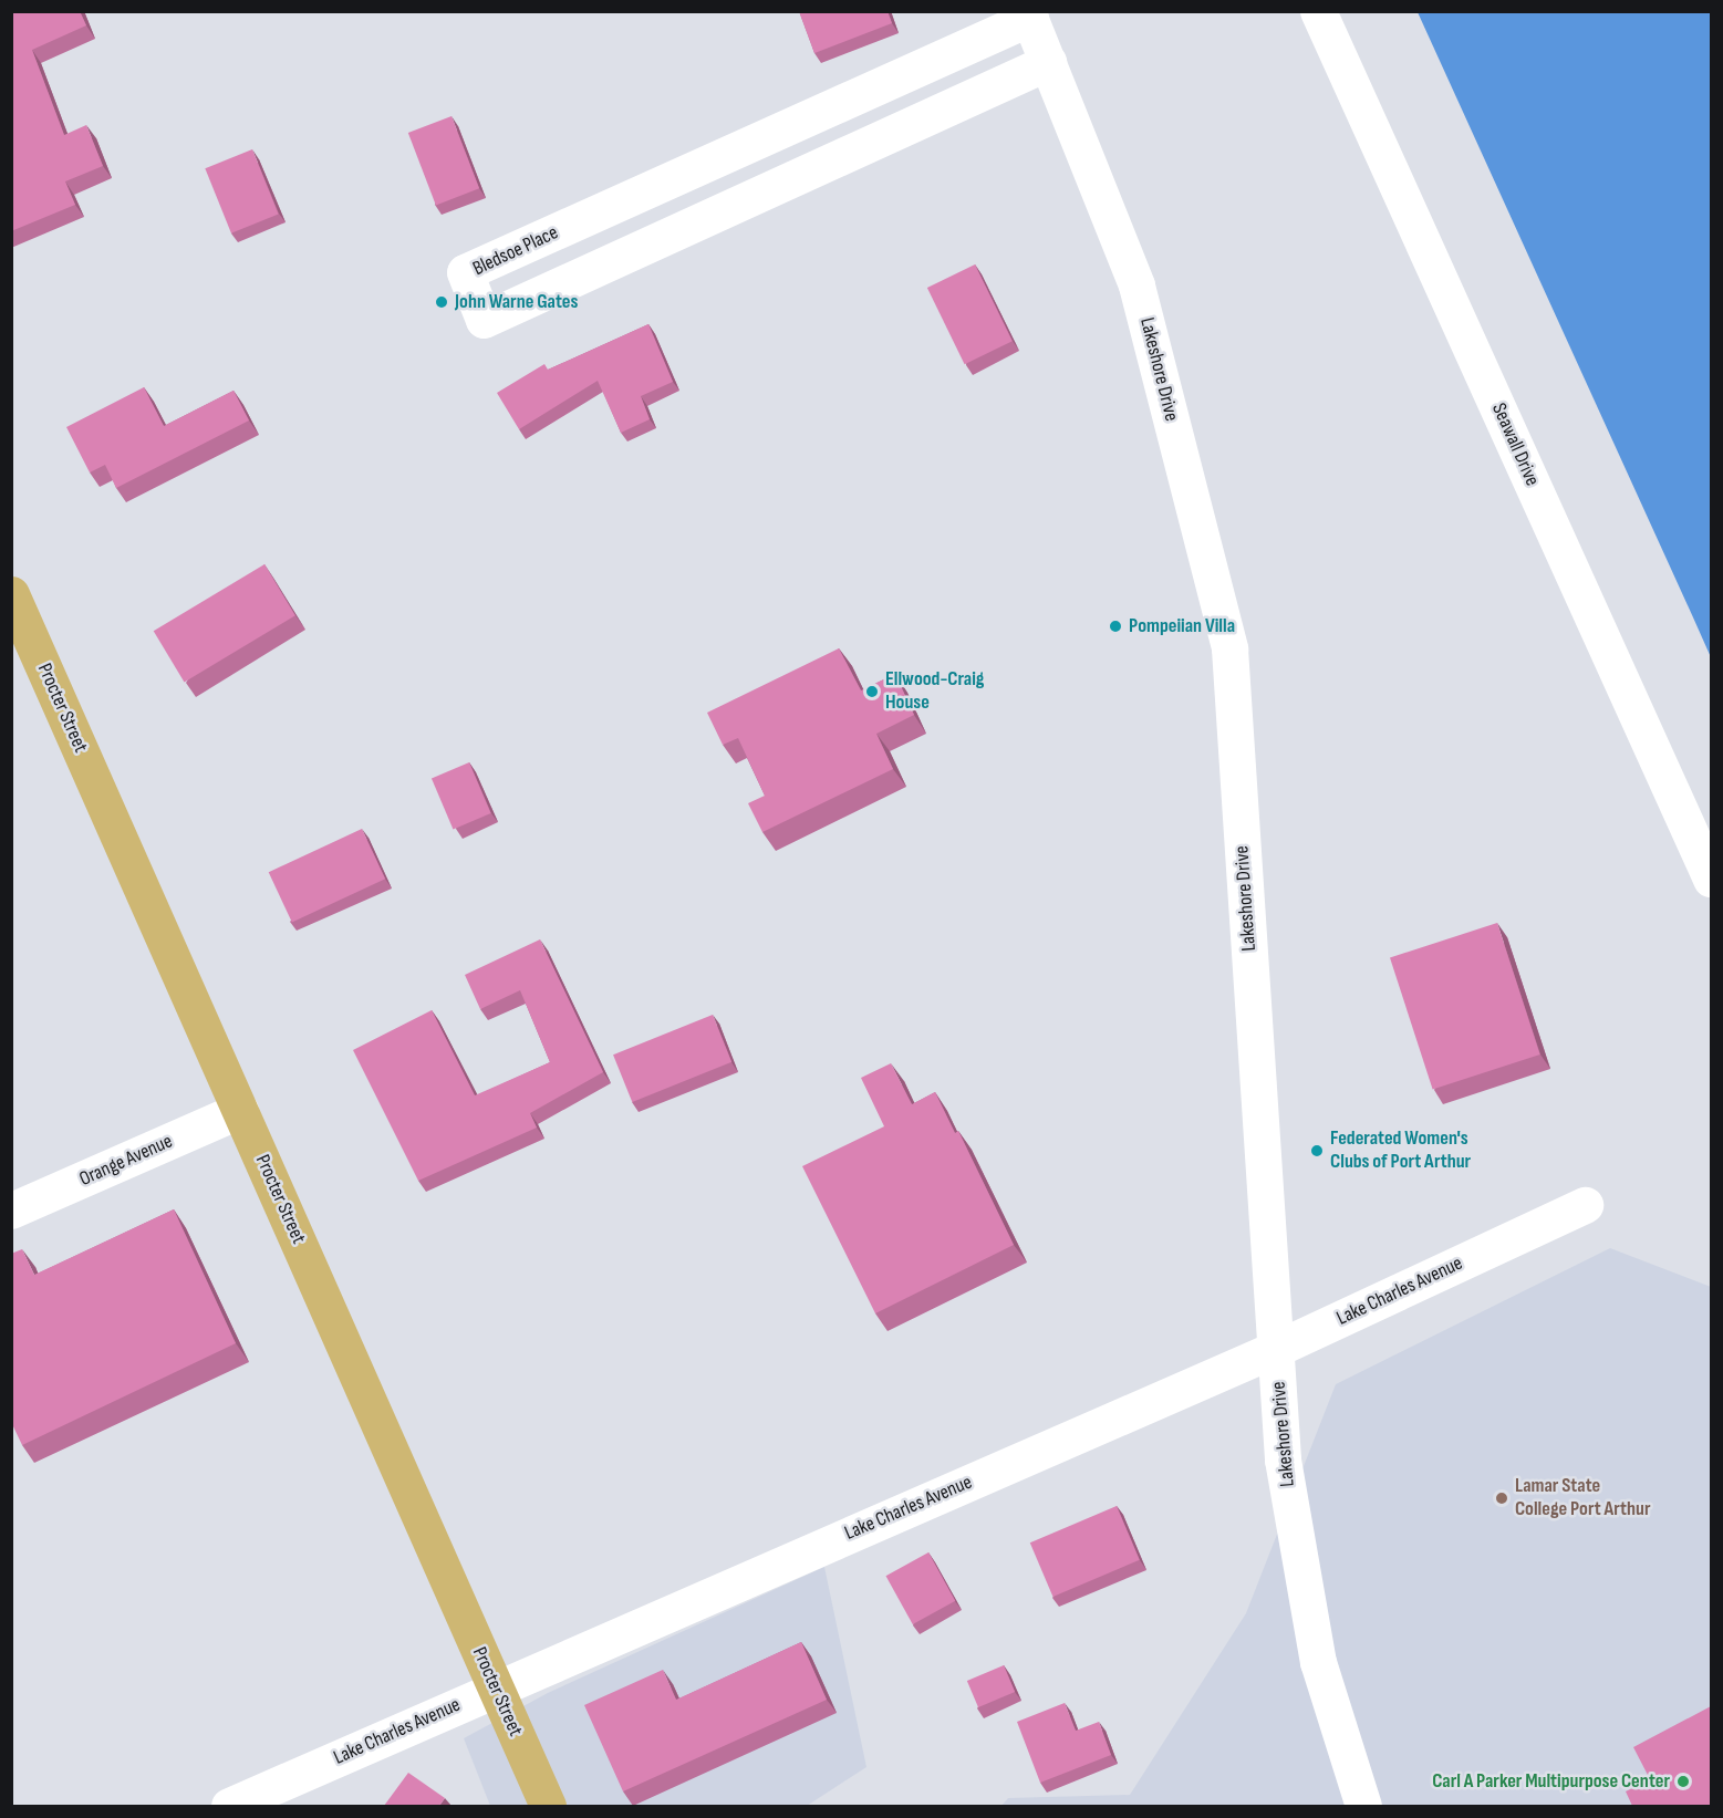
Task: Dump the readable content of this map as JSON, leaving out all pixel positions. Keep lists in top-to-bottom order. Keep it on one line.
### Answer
{"streets":{"main road":["Procter Street"],"street":["Bledsoe Place","Lakeshore Drive","Seawall Drive","Orange Avenue","Lake Charles Avenue"]},"crossings":[["Bledsoe Place","Lakeshore Drive"],["Lakeshore Drive","Lake Charles Avenue"],["Procter Street","Orange Avenue"],["Procter Street","Lake Charles Avenue"]],"places":["John Warne Gates","Pompeiian Villa","Ellwood-Craig House","Federated Women's Clubs of Port Arthur","Lamar State College Port Arthur","Carl A Parker Multipurpose Center"]}
